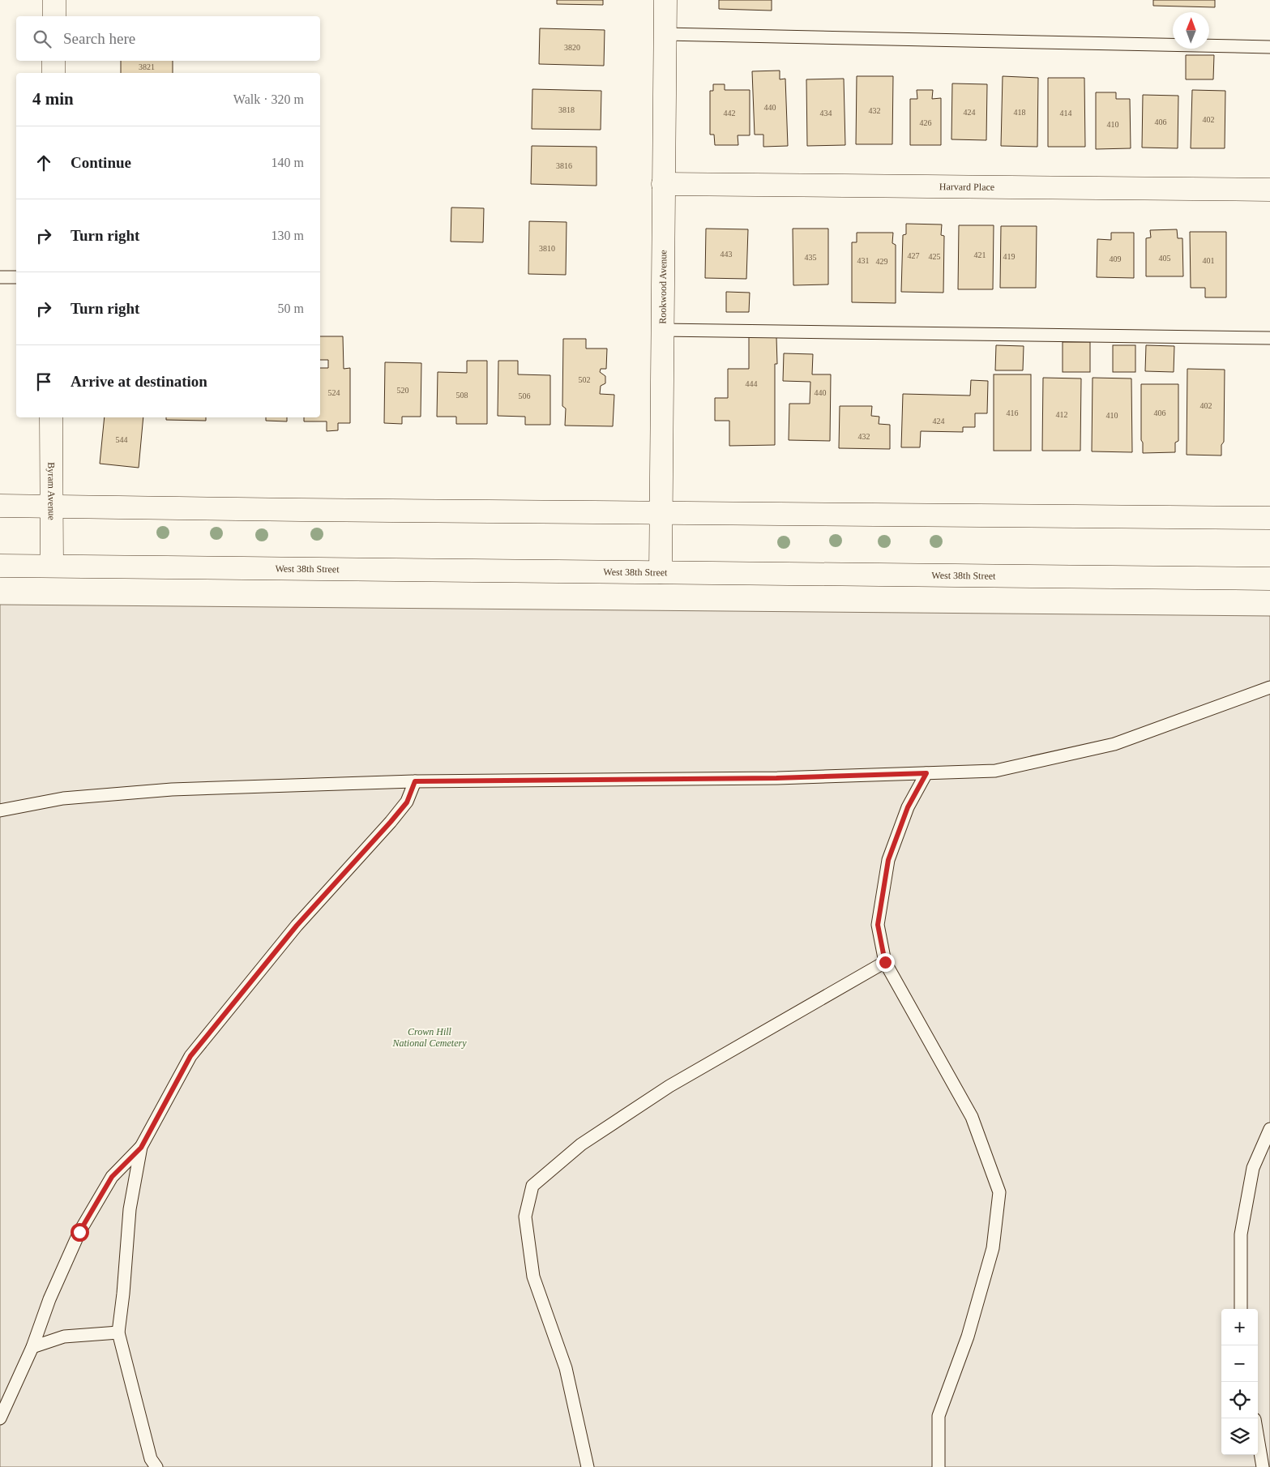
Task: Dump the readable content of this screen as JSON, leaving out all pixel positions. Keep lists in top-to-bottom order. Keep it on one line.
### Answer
{"streets":{"main road":["Harvard Place","Rookwood Avenue","Byram Avenue","West 38th Street"]},"crossings":[["Harvard Place","Rookwood Avenue"],["Rookwood Avenue","West 38th Street"],["Byram Avenue","West 38th Street"]],"parks":["Crown Hill National Cemetery"],"house_numbers":["3820","3821","440","3818","432","424","418","442","434","414","402","406","426","410","3816","3810","443","421","427","425","419","435","405","409","431","401","429","502","444","520","524","440","508","506","402","416","406","412","410","424","432","544"],"north":"top","page":{"search":"Search here","heading":["4 min","Walk · 320 m"],"list":[["Continue","140 m"],["Turn right","130 m"],["Turn right","50 m"],"Arrive at destination"],"map_buttons":["+","−"]}}
